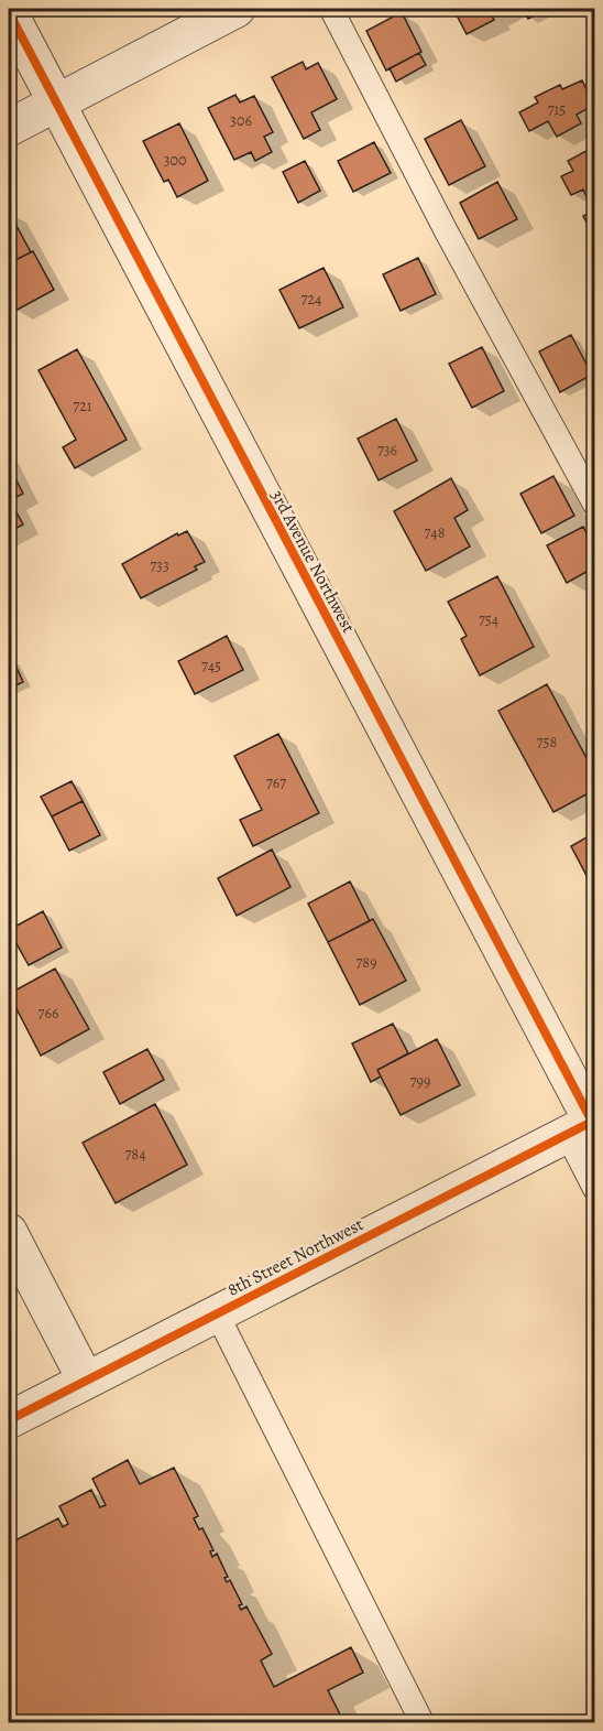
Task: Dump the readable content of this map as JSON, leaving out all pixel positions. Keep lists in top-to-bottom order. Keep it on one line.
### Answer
{"streets":{"street":["3rd Avenue Northwest","8th Street Northwest"]},"crossings":[["3rd Avenue Northwest","8th Street Northwest"]],"house_numbers":["715","306","300","724","721","736","748","733","754","745","758","767","789","766","799","784"]}
